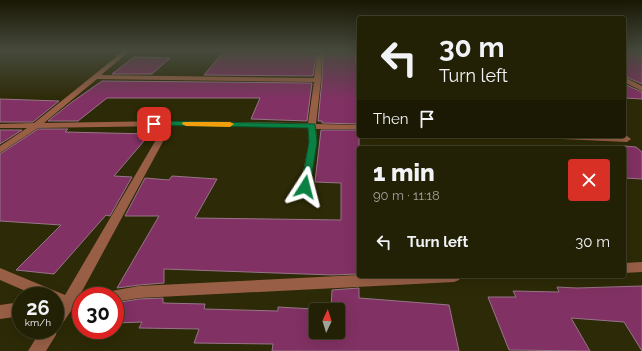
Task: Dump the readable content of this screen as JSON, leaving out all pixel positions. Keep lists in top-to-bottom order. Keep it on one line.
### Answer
{"north":"top","page":{"turn":["30 m","Turn left"],"then":"Then","heading":["1 min","90 m · 11:18"],"list":[{"name":"Turn left","value":"30 m"}],"speed":"26 km/h","limit":"30"}}
